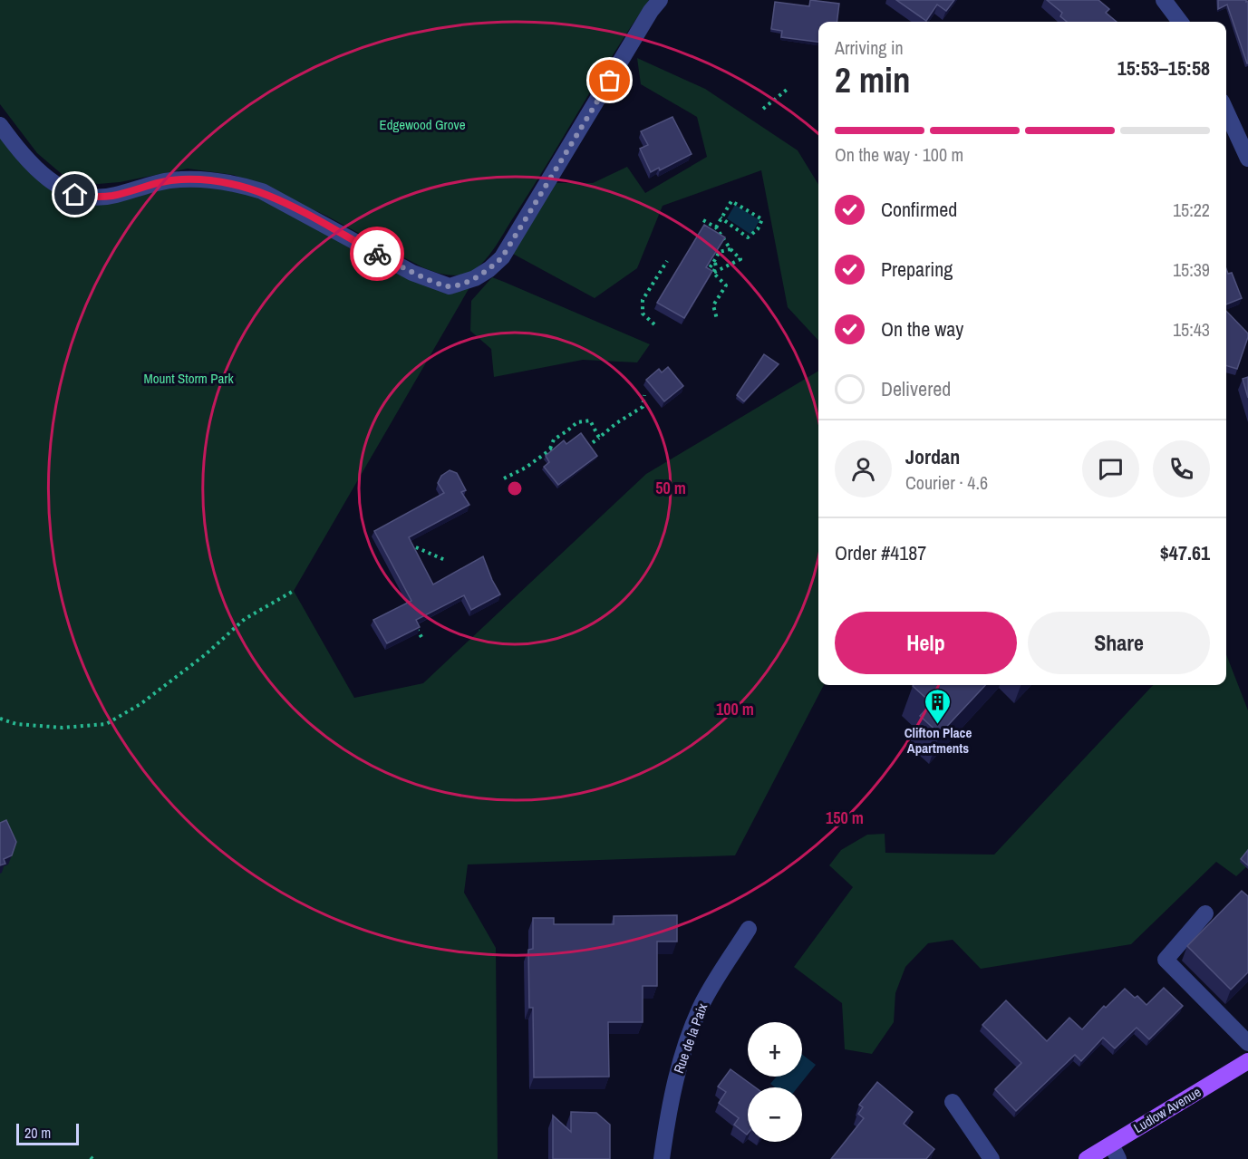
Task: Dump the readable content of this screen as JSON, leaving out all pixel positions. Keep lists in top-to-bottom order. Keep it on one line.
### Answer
{"streets":{"main road":["Ludlow Avenue"],"street":["Rue de la Paix"]},"parks":["Edgewood Grove","Mount Storm Park"],"places":{"building":["Clifton Place Apartments"]},"scale_bar":"20 m","page":{"heading":["2 min","Arriving in","15:53–15:58"],"panel":["Jordan","Courier · 4.6","Order #4187","$47.61"],"bar":"On the way · 100 m","list":[["Confirmed","15:22"],["Preparing","15:39"],["On the way","15:43"],"Delivered"],"buttons":["Help","Share"],"map_buttons":["+","−"],"scale":"20 m"},"rings":["50 m","100 m","150 m"]}
